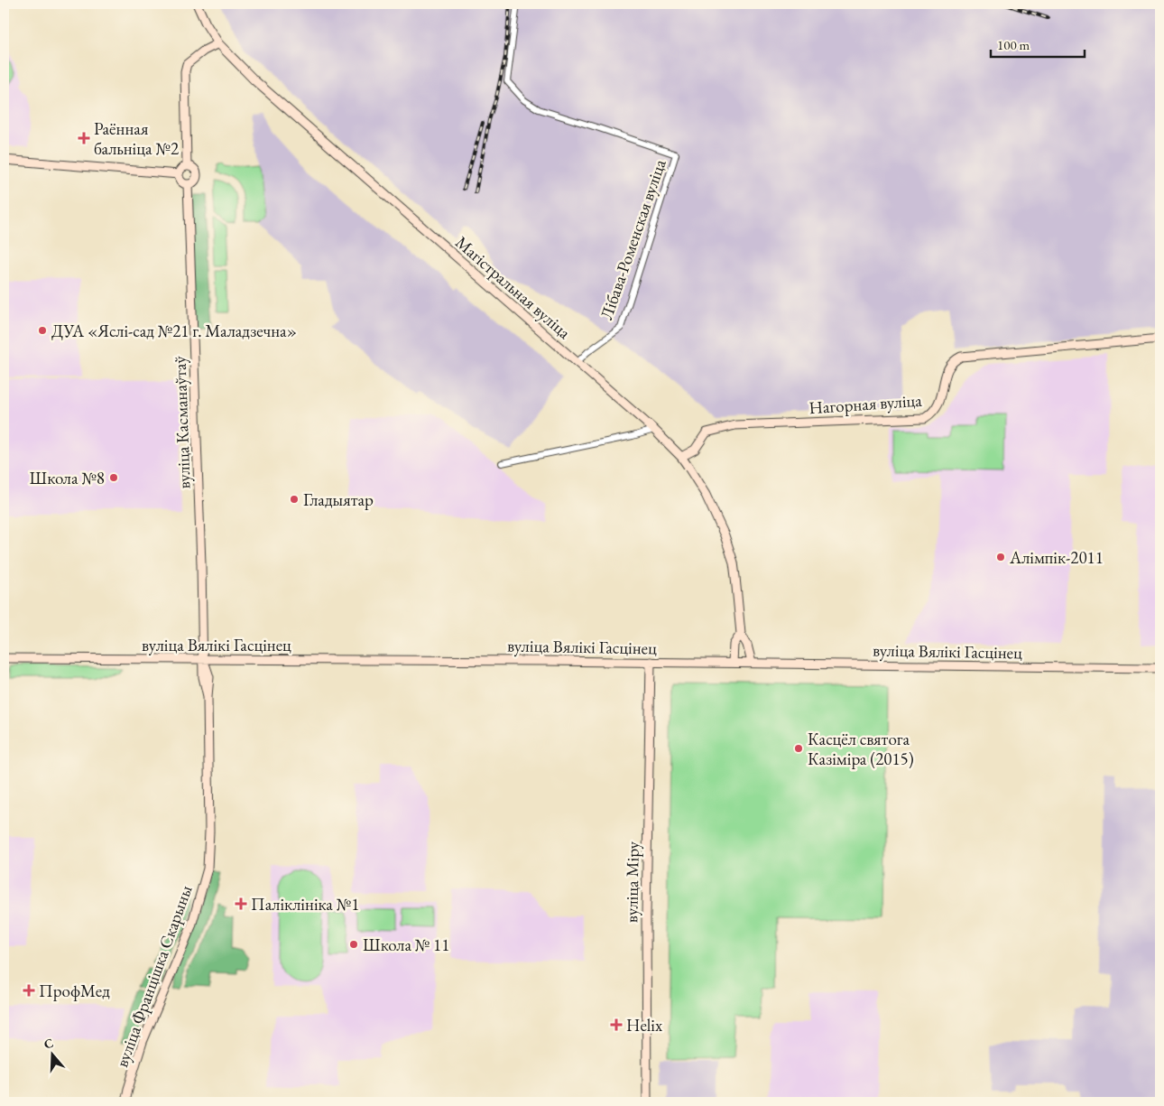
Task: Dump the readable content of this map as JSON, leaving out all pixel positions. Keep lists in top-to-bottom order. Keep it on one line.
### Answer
{"streets":{"main road":["Магістральная вуліца","Нагорная вуліца","вуліца Касманаўтаў","вуліца Вялікі Гасцінец","вуліца Міру","вуліца Францішка Скарыны"],"street":["Лібава-Роменская вуліца"]},"crossings":[["Лібава-Роменская вуліца","Магістральная вуліца"],["Магістральная вуліца","Нагорная вуліца"],["вуліца Касманаўтаў","вуліца Вялікі Гасцінец"],["вуліца Касманаўтаў","вуліца Францішка Скарыны"],["вуліца Вялікі Гасцінец","вуліца Міру"],["вуліца Вялікі Гасцінец","вуліца Францішка Скарыны"]],"places":{"health":["Раённая бальніца №2","Паліклініка №1","ПрофМед","Helix"],"other":["ДУА «Яслі-сад №21 г. Маладзечна»","Школа №8","Гладыятар","Алімпік-2011","Касцёл святога Казіміра (2015)","Школа № 11"]},"scale_bar":"100 m","north":"top"}
